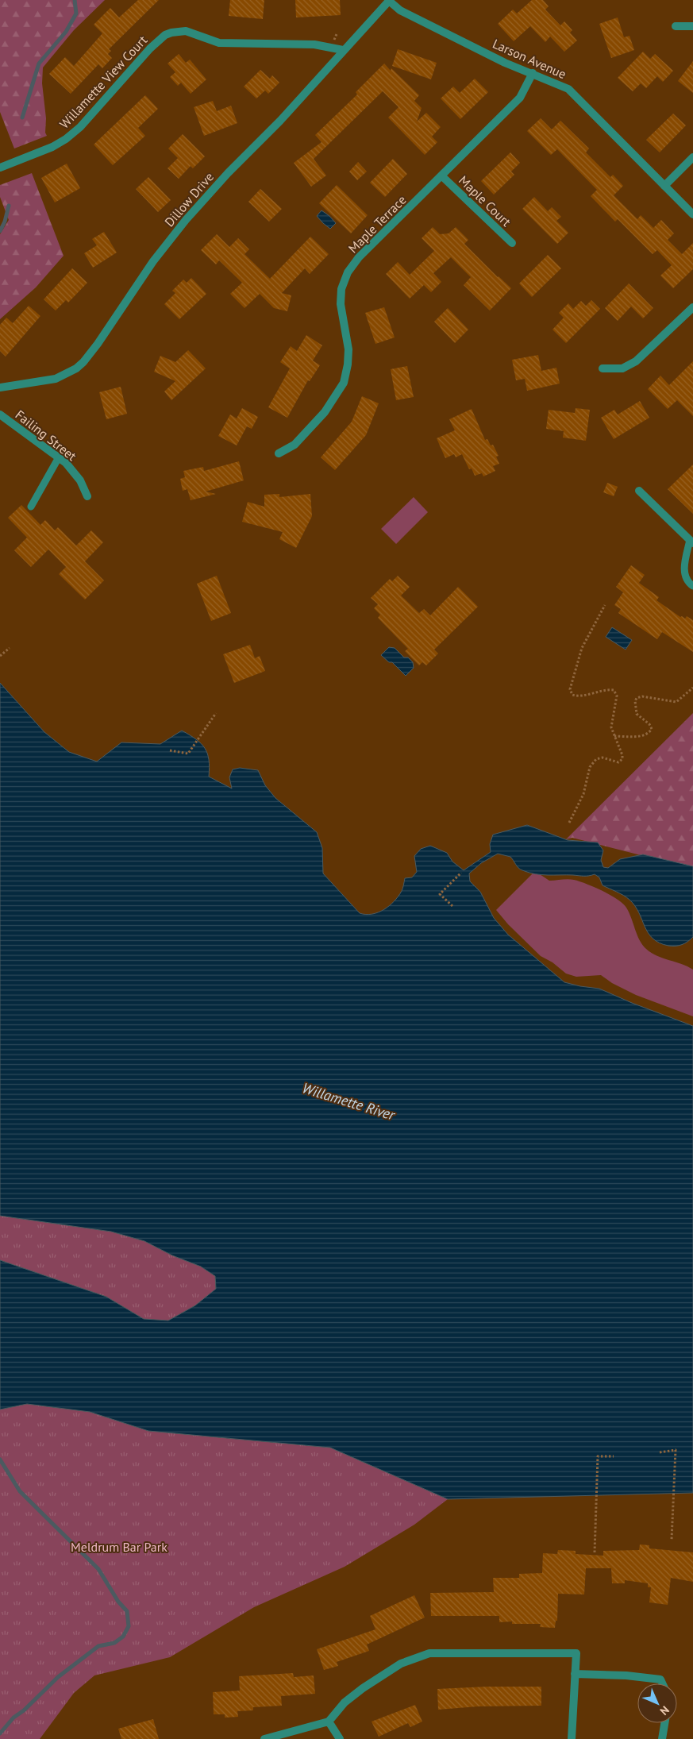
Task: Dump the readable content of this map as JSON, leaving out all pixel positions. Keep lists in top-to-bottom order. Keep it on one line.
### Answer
{"streets":{"street":["Larson Avenue","Willamette View Court","Dillow Drive","Maple Court","Maple Terrace","Failing Street"]},"crossings":[["Larson Avenue","Dillow Drive"],["Larson Avenue","Maple Terrace"],["Willamette View Court","Dillow Drive"],["Maple Court","Maple Terrace"]],"water":["Willamette River"],"parks":["Meldrum Bar Park"],"north":"bottom right"}
